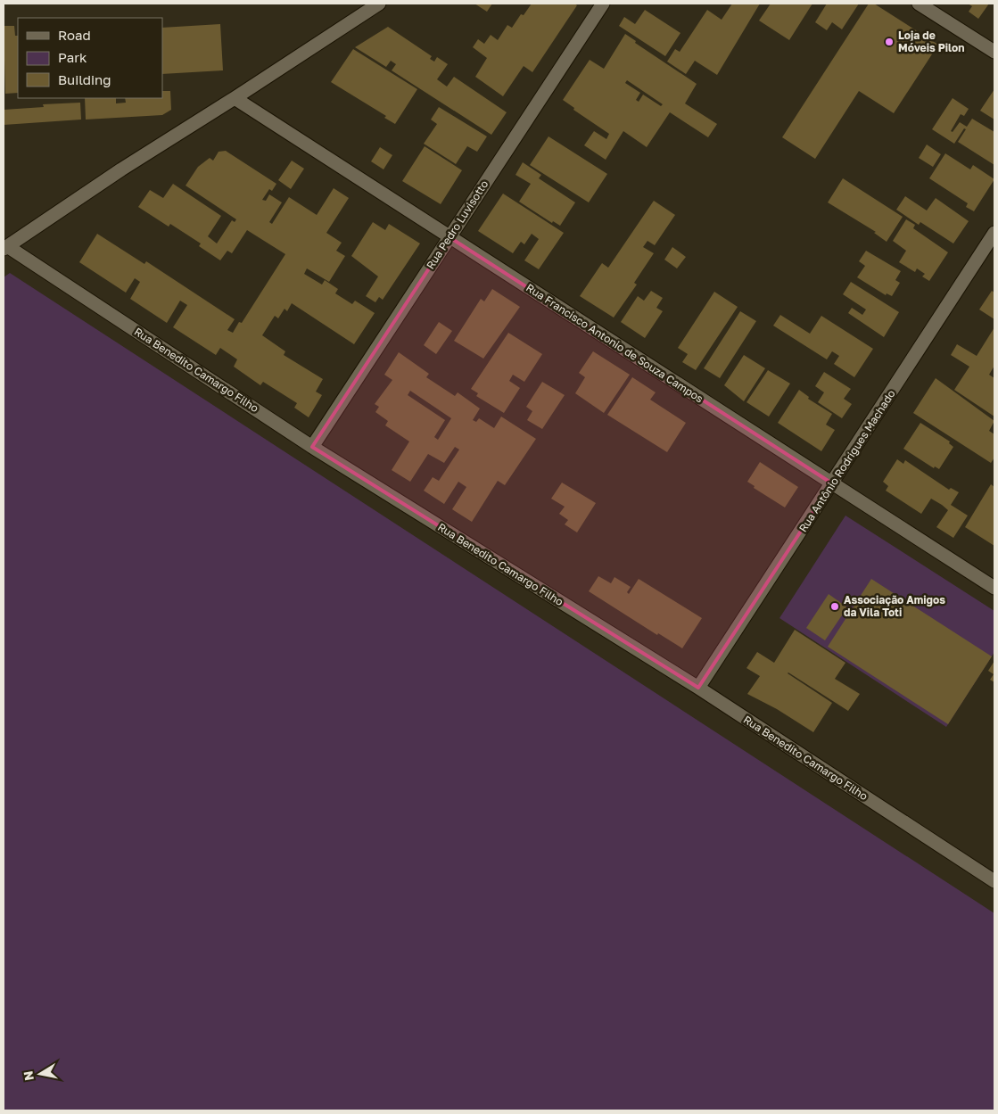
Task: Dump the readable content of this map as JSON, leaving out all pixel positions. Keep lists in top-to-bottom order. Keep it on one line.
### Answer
{"streets":{"street":["Rua Pedro Luvisotto","Rua Francisco Antonio de Souza Campos","Rua Benedito Camargo Filho","Rua Antônio Rodrigues Machado"]},"crossings":[["Rua Pedro Luvisotto","Rua Francisco Antonio de Souza Campos"],["Rua Pedro Luvisotto","Rua Benedito Camargo Filho"],["Rua Francisco Antonio de Souza Campos","Rua Antônio Rodrigues Machado"],["Rua Benedito Camargo Filho","Rua Antônio Rodrigues Machado"]],"places":["Loja de Móveis Pilon","Associação Amigos da Vila Toti"],"legend":["Road","Park","Building"],"north":"left"}
